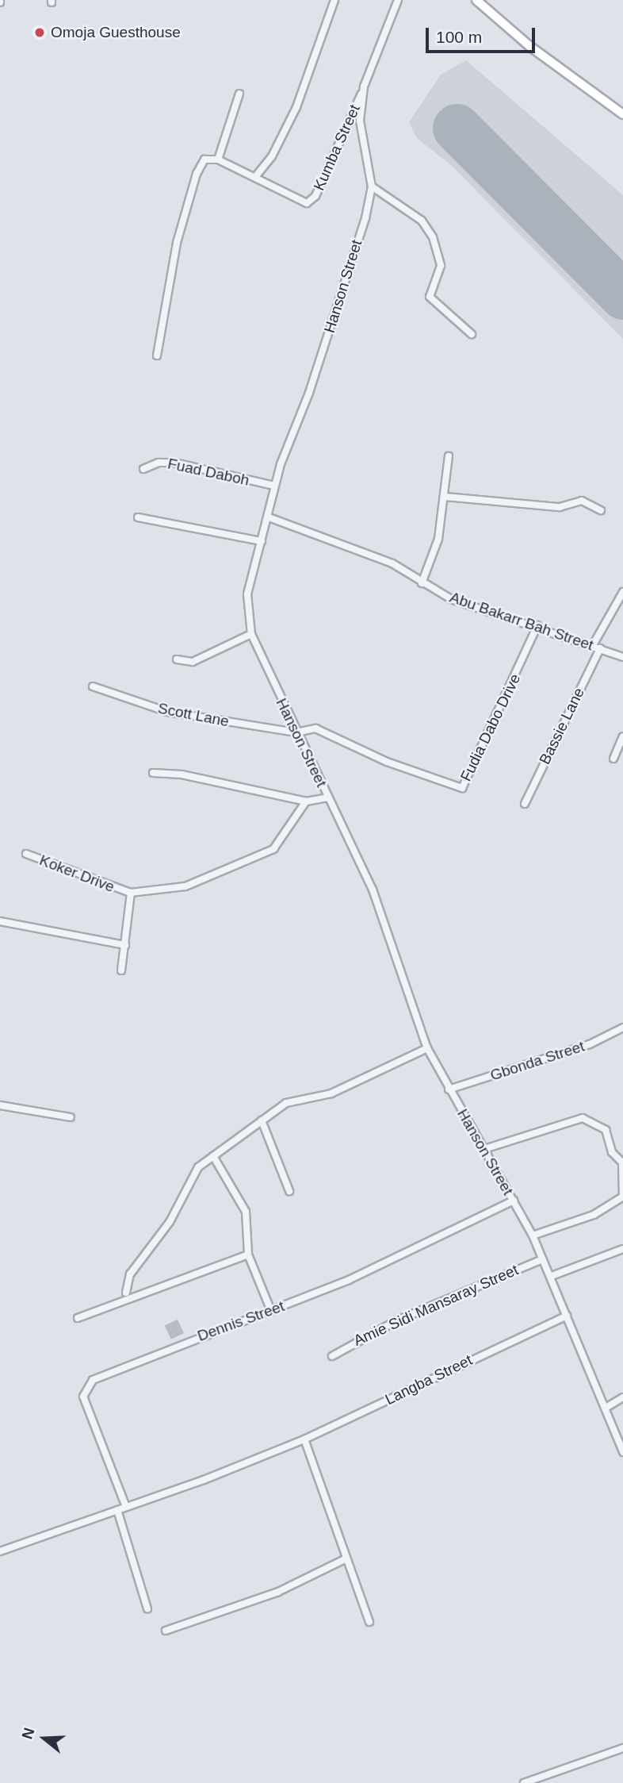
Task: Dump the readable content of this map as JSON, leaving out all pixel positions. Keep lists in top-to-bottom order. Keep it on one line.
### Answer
{"streets":{"street":["Kumba Street","Hanson Street","Fuad Daboh","Abu Bakarr Bah Street","Scott Lane","Bassie Lane","Fudia Dabo Drive","Koker Drive","Gbonda Street","Amie Sidi Mansaray Street","Dennis Street","Langba Street"]},"crossings":[["Kumba Street","Hanson Street"],["Hanson Street","Fuad Daboh"],["Hanson Street","Abu Bakarr Bah Street"],["Hanson Street","Scott Lane"],["Hanson Street","Fudia Dabo Drive"],["Hanson Street","Gbonda Street"],["Hanson Street","Amie Sidi Mansaray Street"],["Hanson Street","Dennis Street"],["Hanson Street","Langba Street"],["Abu Bakarr Bah Street","Bassie Lane"],["Abu Bakarr Bah Street","Fudia Dabo Drive"],["Scott Lane","Fudia Dabo Drive"],["Dennis Street","Langba Street"]],"places":["Omoja Guesthouse"],"scale_bar":"100 m","north":"left"}
